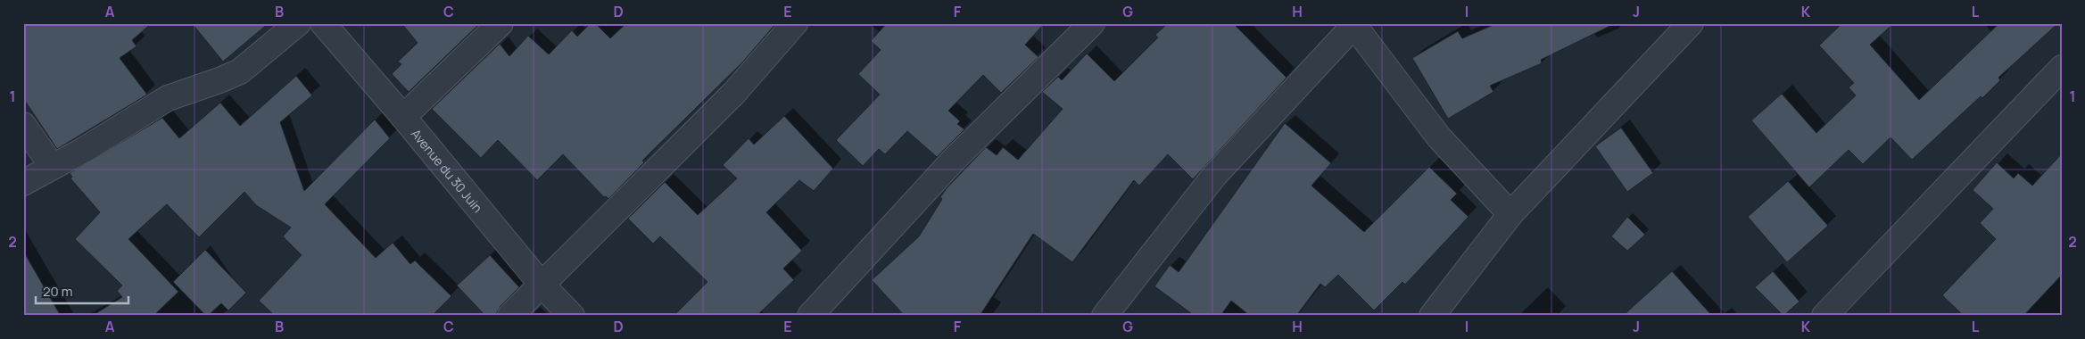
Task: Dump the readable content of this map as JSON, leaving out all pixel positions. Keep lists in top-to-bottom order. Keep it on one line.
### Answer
{"streets":{"street":["Avenue du 30 Juin"]},"scale_bar":"20 m","grid":{"columns":["A","B","C","D","E","F","G","H","I","J","K","L"],"rows":["1","2"]}}
